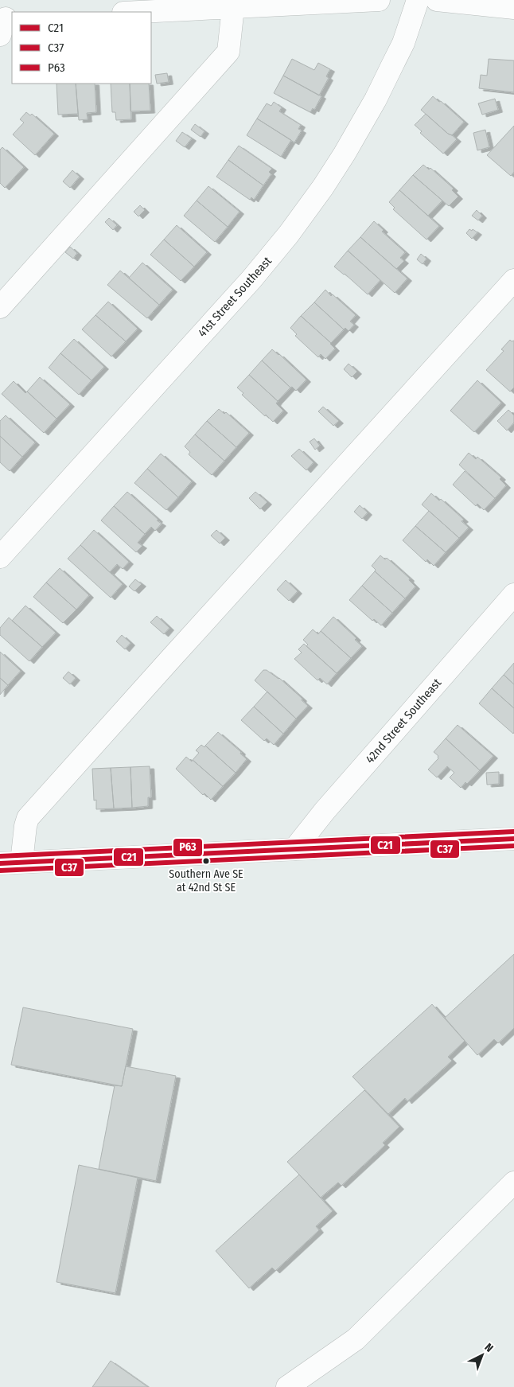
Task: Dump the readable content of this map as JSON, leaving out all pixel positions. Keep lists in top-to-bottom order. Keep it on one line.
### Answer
{"streets":{"street":["41st Street Southeast","42nd Street Southeast"]},"places":["Southern Ave SE at 42nd St SE"],"lines":["transit line P63","transit line C21","transit line C37"],"legend":["C21","C37","P63"],"north":"top right"}
